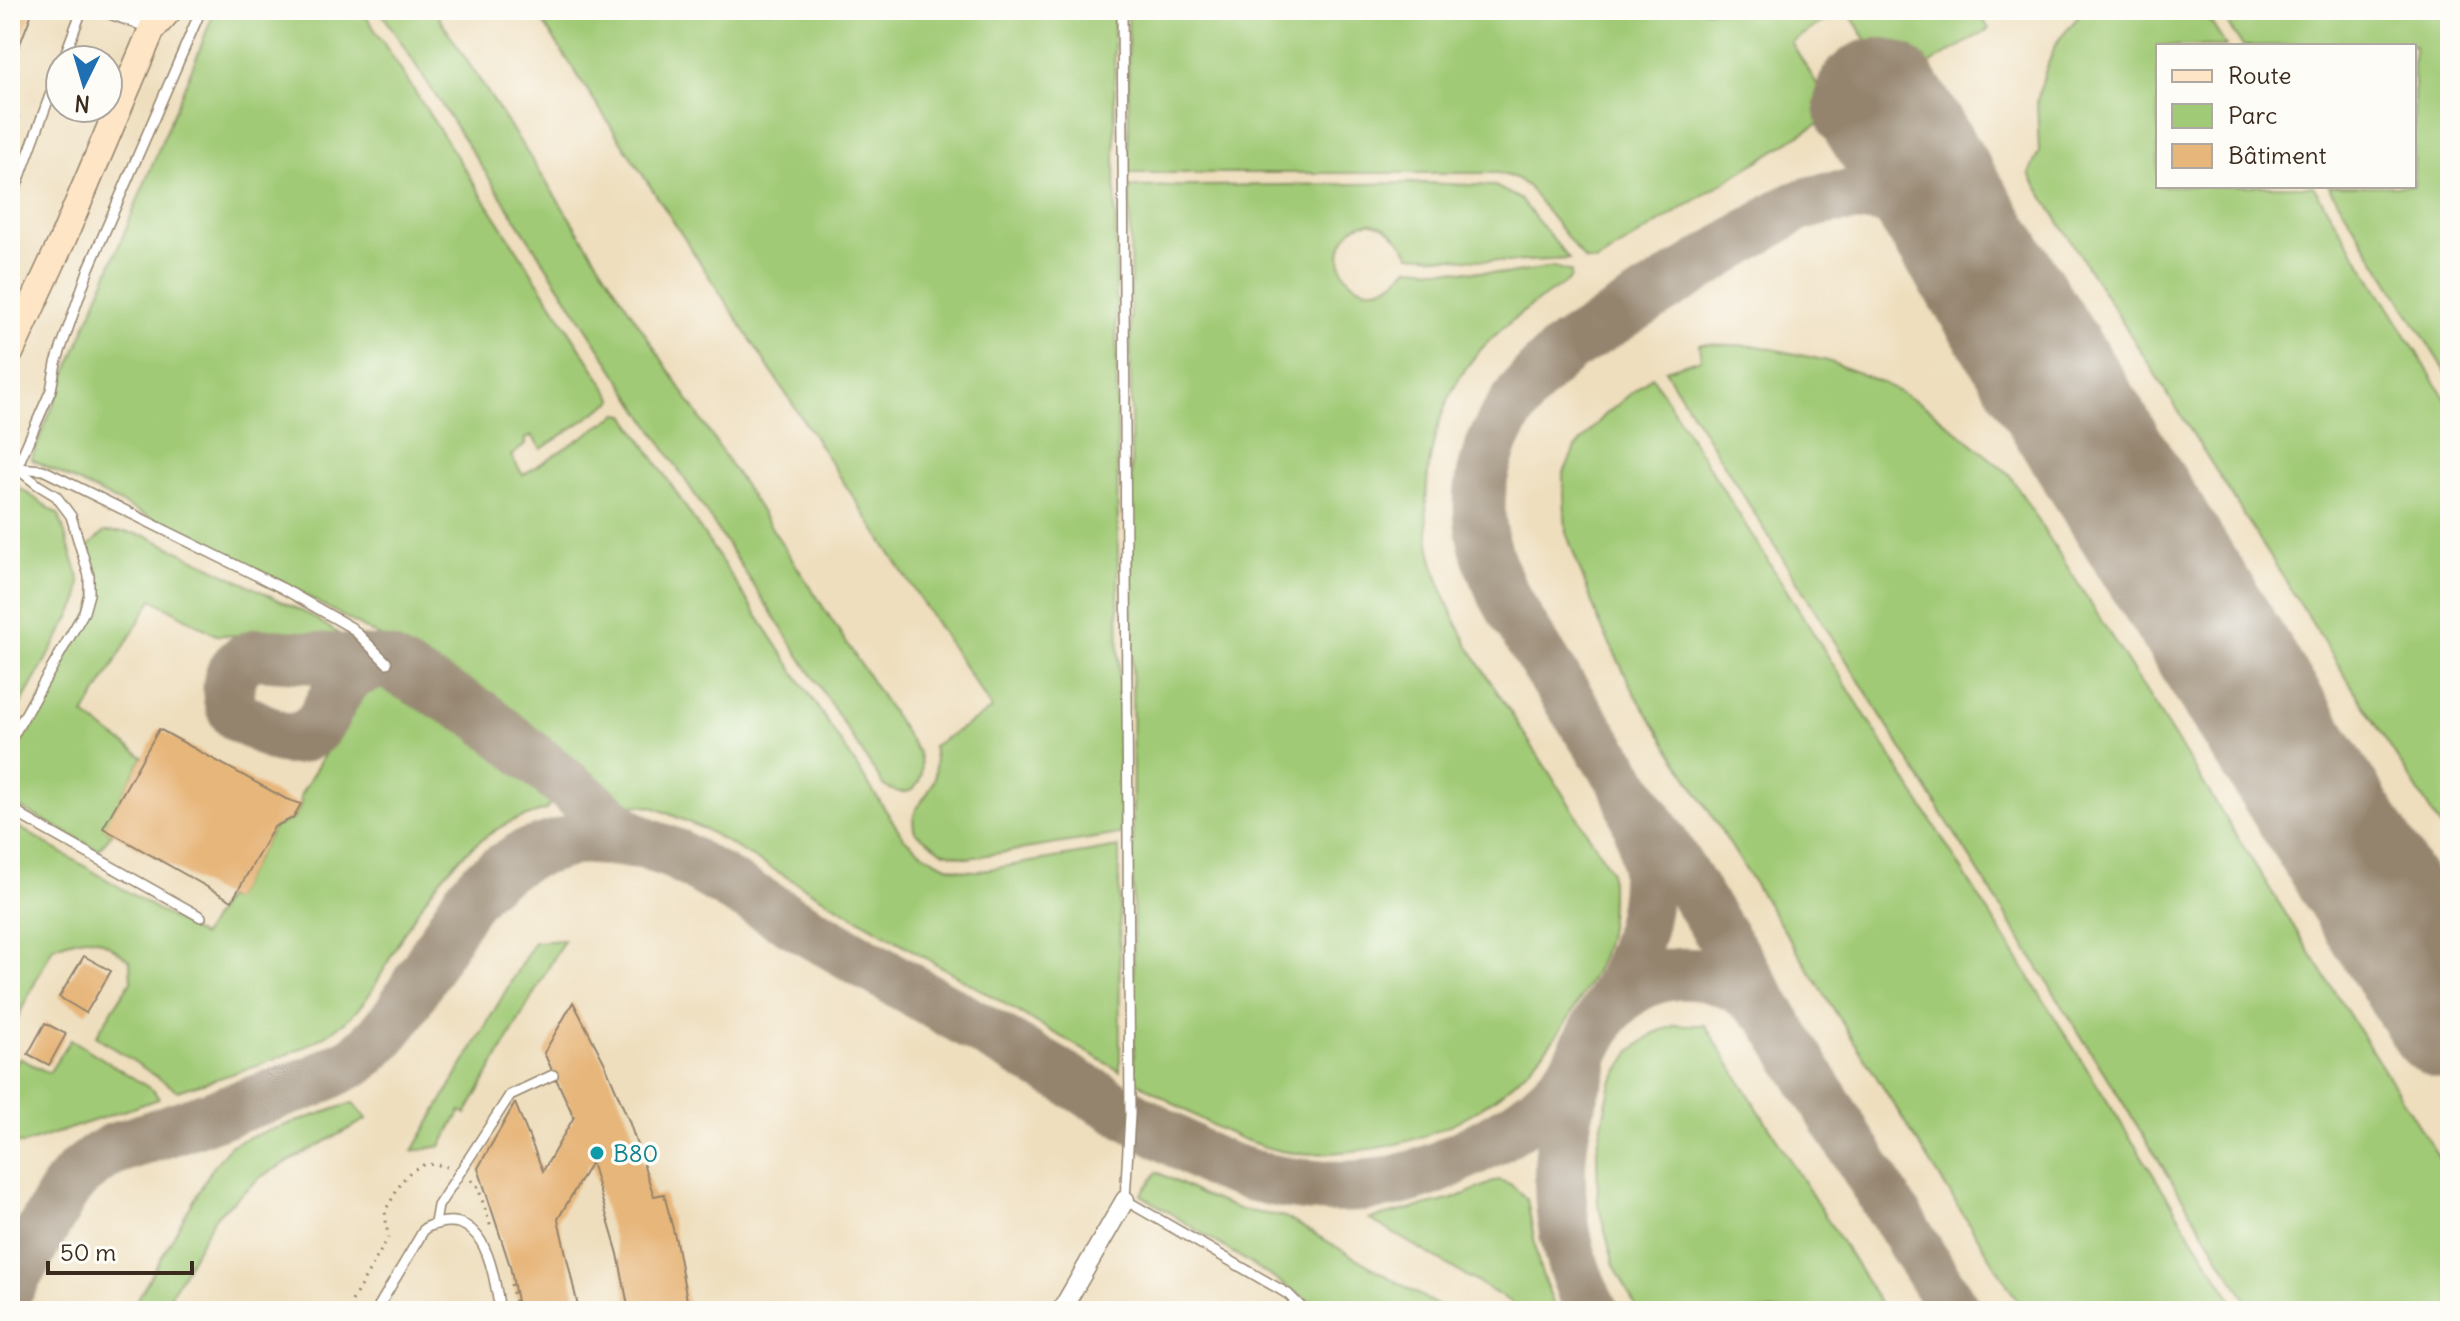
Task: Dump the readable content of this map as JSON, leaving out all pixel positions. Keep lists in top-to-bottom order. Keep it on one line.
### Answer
{"places":["B80"],"legend":["Route","Parc","Bâtiment"],"scale_bar":"50 m","north":"bottom"}
